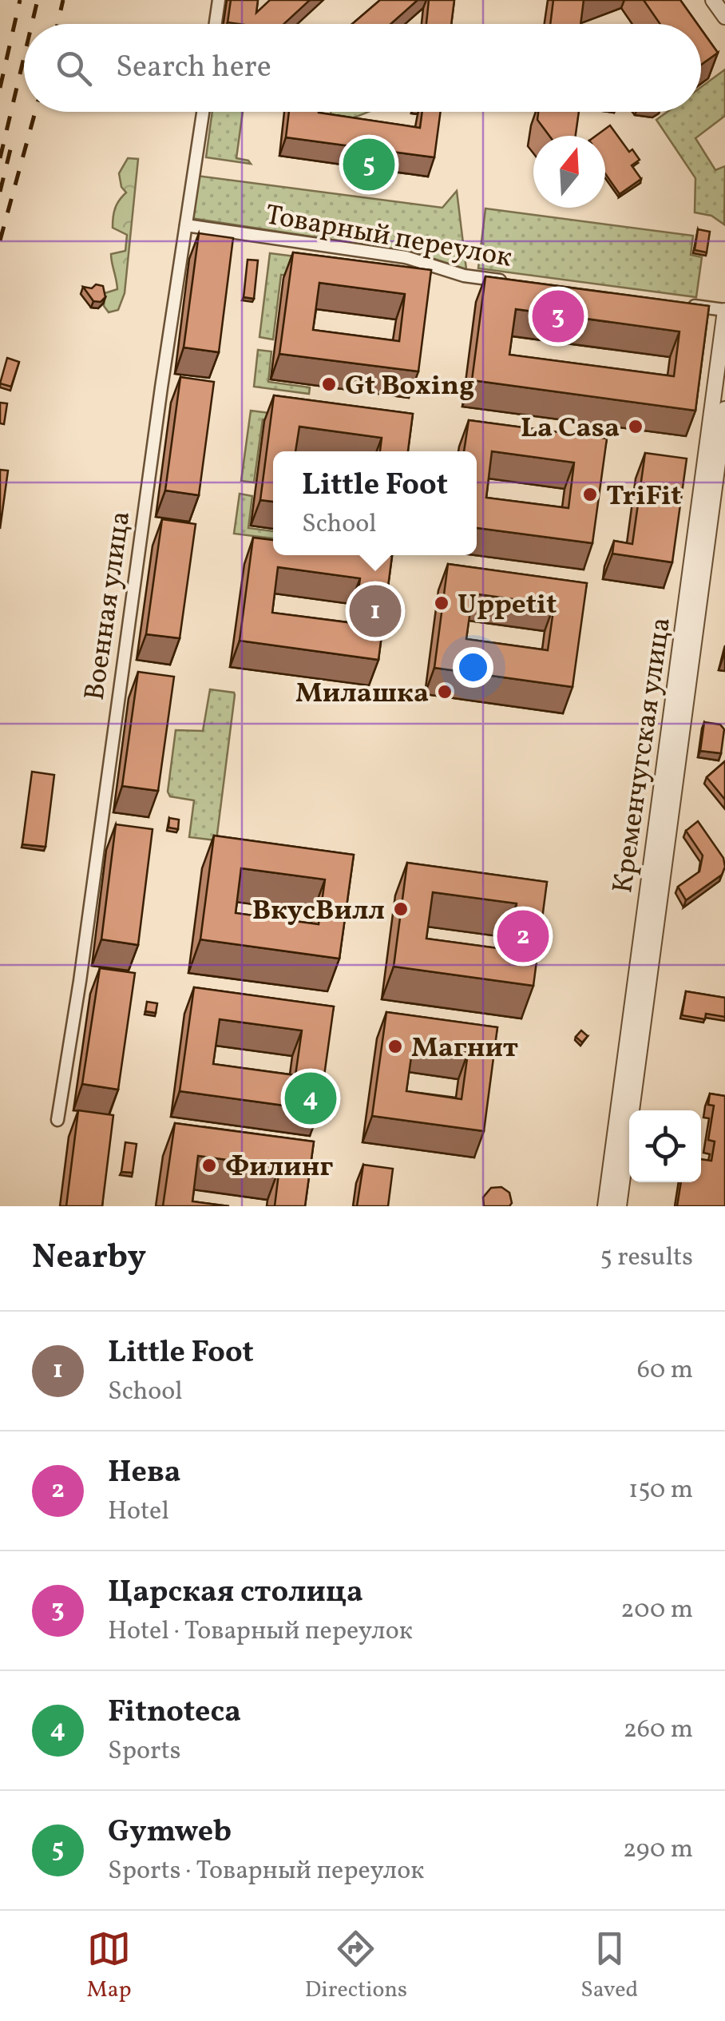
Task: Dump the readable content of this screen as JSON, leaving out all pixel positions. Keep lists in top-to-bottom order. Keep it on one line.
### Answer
{"streets":{"street":["Товарный переулок","Военная улица","Кременчугская улица"]},"crossings":[["Товарный переулок","Военная улица"]],"places":["Gt Boxing","La Casa","TriFit","Uppetit","Милашка","ВкусВилл","Магнит","Филинг"],"north":"top","page":{"search":"Search here","pins":["5","3","1","2","4"],"popup":["Little Foot","School"],"heading":["Nearby","5 results"],"list":[{"mark":"1","name":"Little Foot","note":"School","value":"60 m"},{"mark":"2","name":"Нева","note":"Hotel","value":"150 m"},{"mark":"3","name":"Царская столица","note":"Hotel · Товарный переулок","value":"200 m"},{"mark":"4","name":"Fitnoteca","note":"Sports","value":"260 m"},{"mark":"5","name":"Gymweb","note":"Sports · Товарный переулок","value":"290 m"}],"nav":["Map","Directions","Saved"]}}
